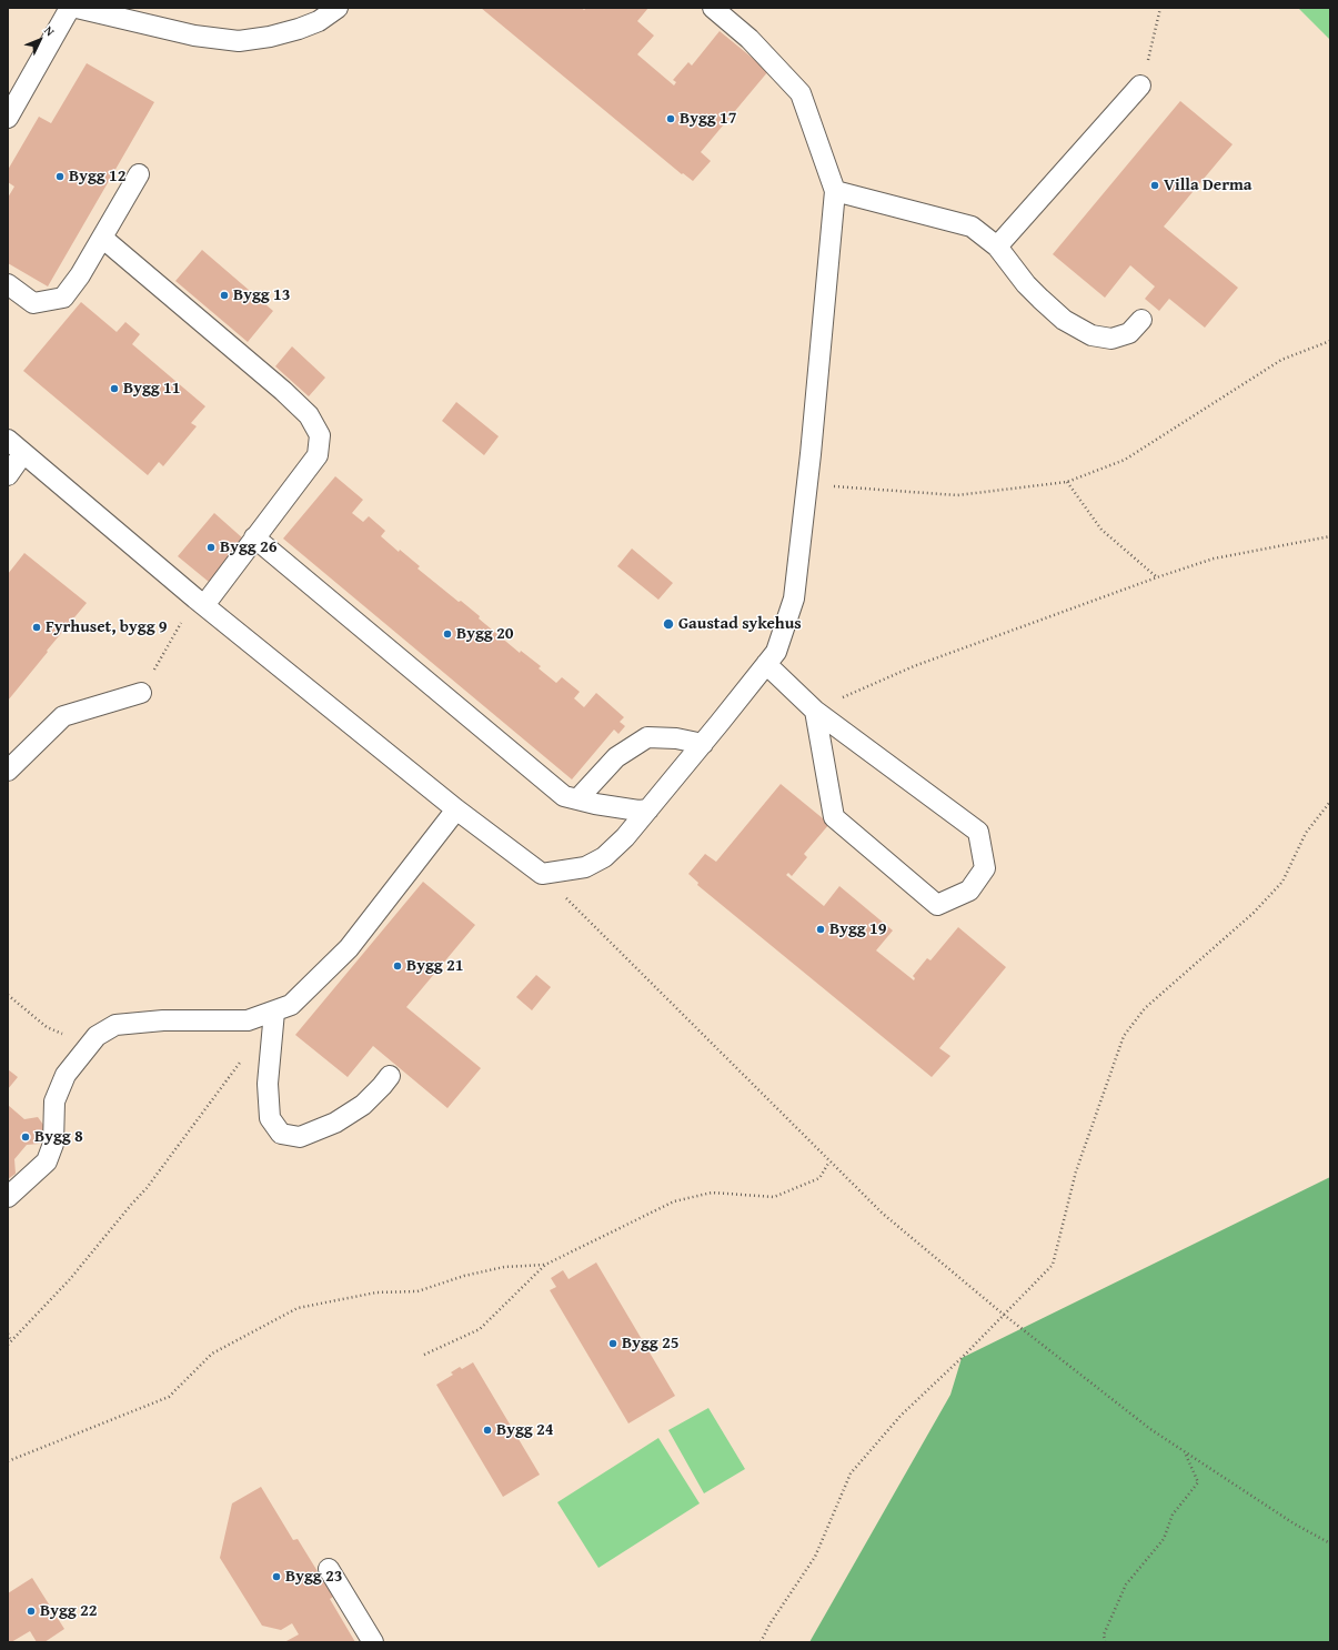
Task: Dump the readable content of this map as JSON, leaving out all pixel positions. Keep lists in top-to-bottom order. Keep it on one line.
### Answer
{"places":["Bygg 17","Bygg 12","Villa Derma","Bygg 13","Bygg 11","Bygg 26","Gaustad sykehus","Fyrhuset, bygg 9","Bygg 20","Bygg 19","Bygg 21","Bygg 8","Bygg 25","Bygg 24","Bygg 23","Bygg 22"],"north":"top right"}
